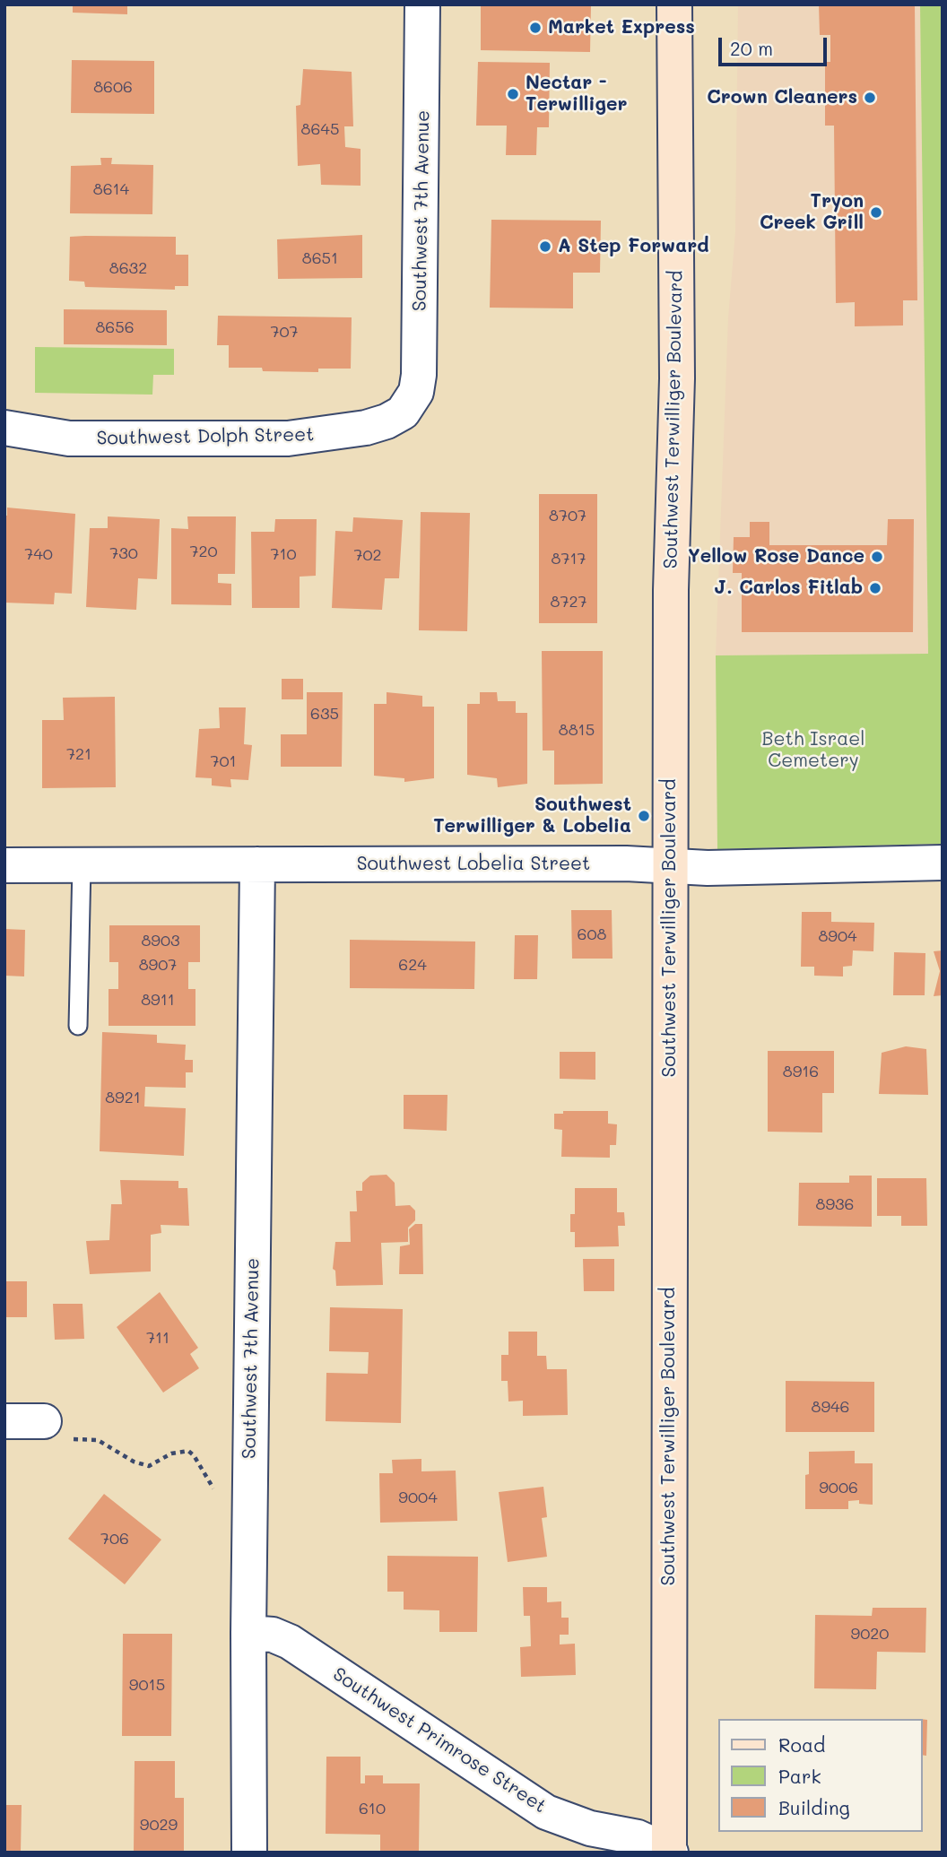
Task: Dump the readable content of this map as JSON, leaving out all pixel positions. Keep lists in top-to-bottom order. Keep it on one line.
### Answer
{"streets":{"main road":["Southwest Terwilliger Boulevard"],"street":["Southwest 7th Avenue","Southwest Dolph Street","Southwest Lobelia Street","Southwest Primrose Street"]},"crossings":[["Southwest 7th Avenue","Southwest Dolph Street"],["Southwest 7th Avenue","Southwest Lobelia Street"],["Southwest 7th Avenue","Southwest Primrose Street"],["Southwest Terwilliger Boulevard","Southwest Lobelia Street"],["Southwest Terwilliger Boulevard","Southwest Primrose Street"]],"parks":["Beth Israel Cemetery"],"places":["Market Express","Nectar - Terwilliger","Crown Cleaners","Tryon Creek Grill","A Step Forward","Yellow Rose Dance","J. Carlos Fitlab","Southwest Terwilliger & Lobelia"],"house_numbers":["8606","8645","8614","8651","8632","8656","707","8707","720","730","740","710","702","8717","8727","635","8815","721","701","608","8904","8903","8907","624","8911","8916","8921","8936","711","8946","9006","9004","706","9020","9015","610","9029"],"legend":["Road","Park","Building"],"scale_bar":"20 m"}
